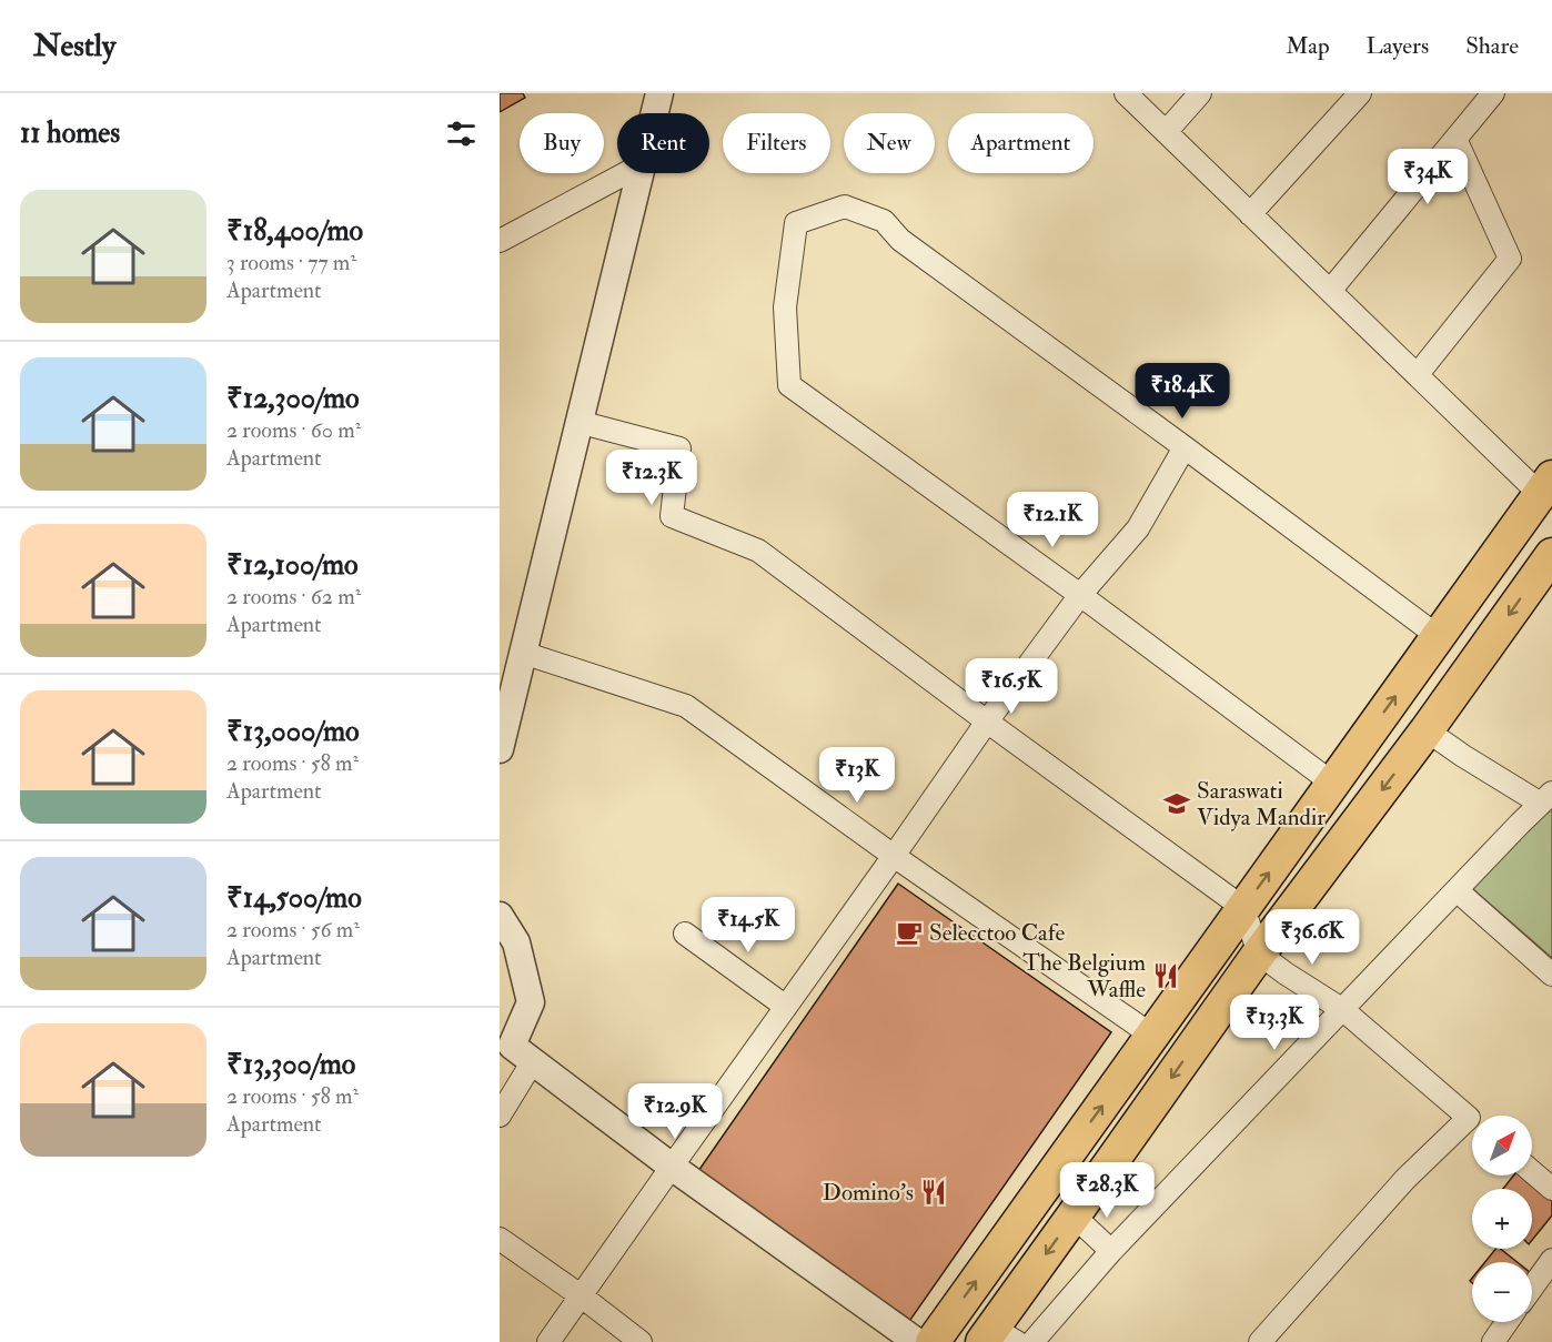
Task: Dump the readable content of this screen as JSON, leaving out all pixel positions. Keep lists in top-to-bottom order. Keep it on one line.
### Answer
{"places":{"school or university":["Saraswati Vidya Mandir"],"cafe":["Selecctoo Cafe"],"restaurant":["The Belgium Waffle","Domino's"]},"north":"top right","page":{"header":"Nestly","nav":["Map","Layers","Share"],"heading":"11 homes","chip":["Buy","Rent","Filters","New","Apartment"],"price":["₹34K","₹18.4K","₹12.3K","₹12.1K","₹16.5K","₹13K","₹14.5K","₹36.6K","₹13.3K","₹12.9K","₹28.3K"],"list":[{"name":"₹18,400/mo","note":"3 rooms · 77 m² · Apartment"},{"name":"₹12,300/mo","note":"2 rooms · 60 m² · Apartment"},{"name":"₹12,100/mo","note":"2 rooms · 62 m² · Apartment"},{"name":"₹13,000/mo","note":"2 rooms · 58 m² · Apartment"},{"name":"₹14,500/mo","note":"2 rooms · 56 m² · Apartment"},{"name":"₹13,300/mo","note":"2 rooms · 58 m² · Apartment"}],"map_buttons":["+","−"]}}
